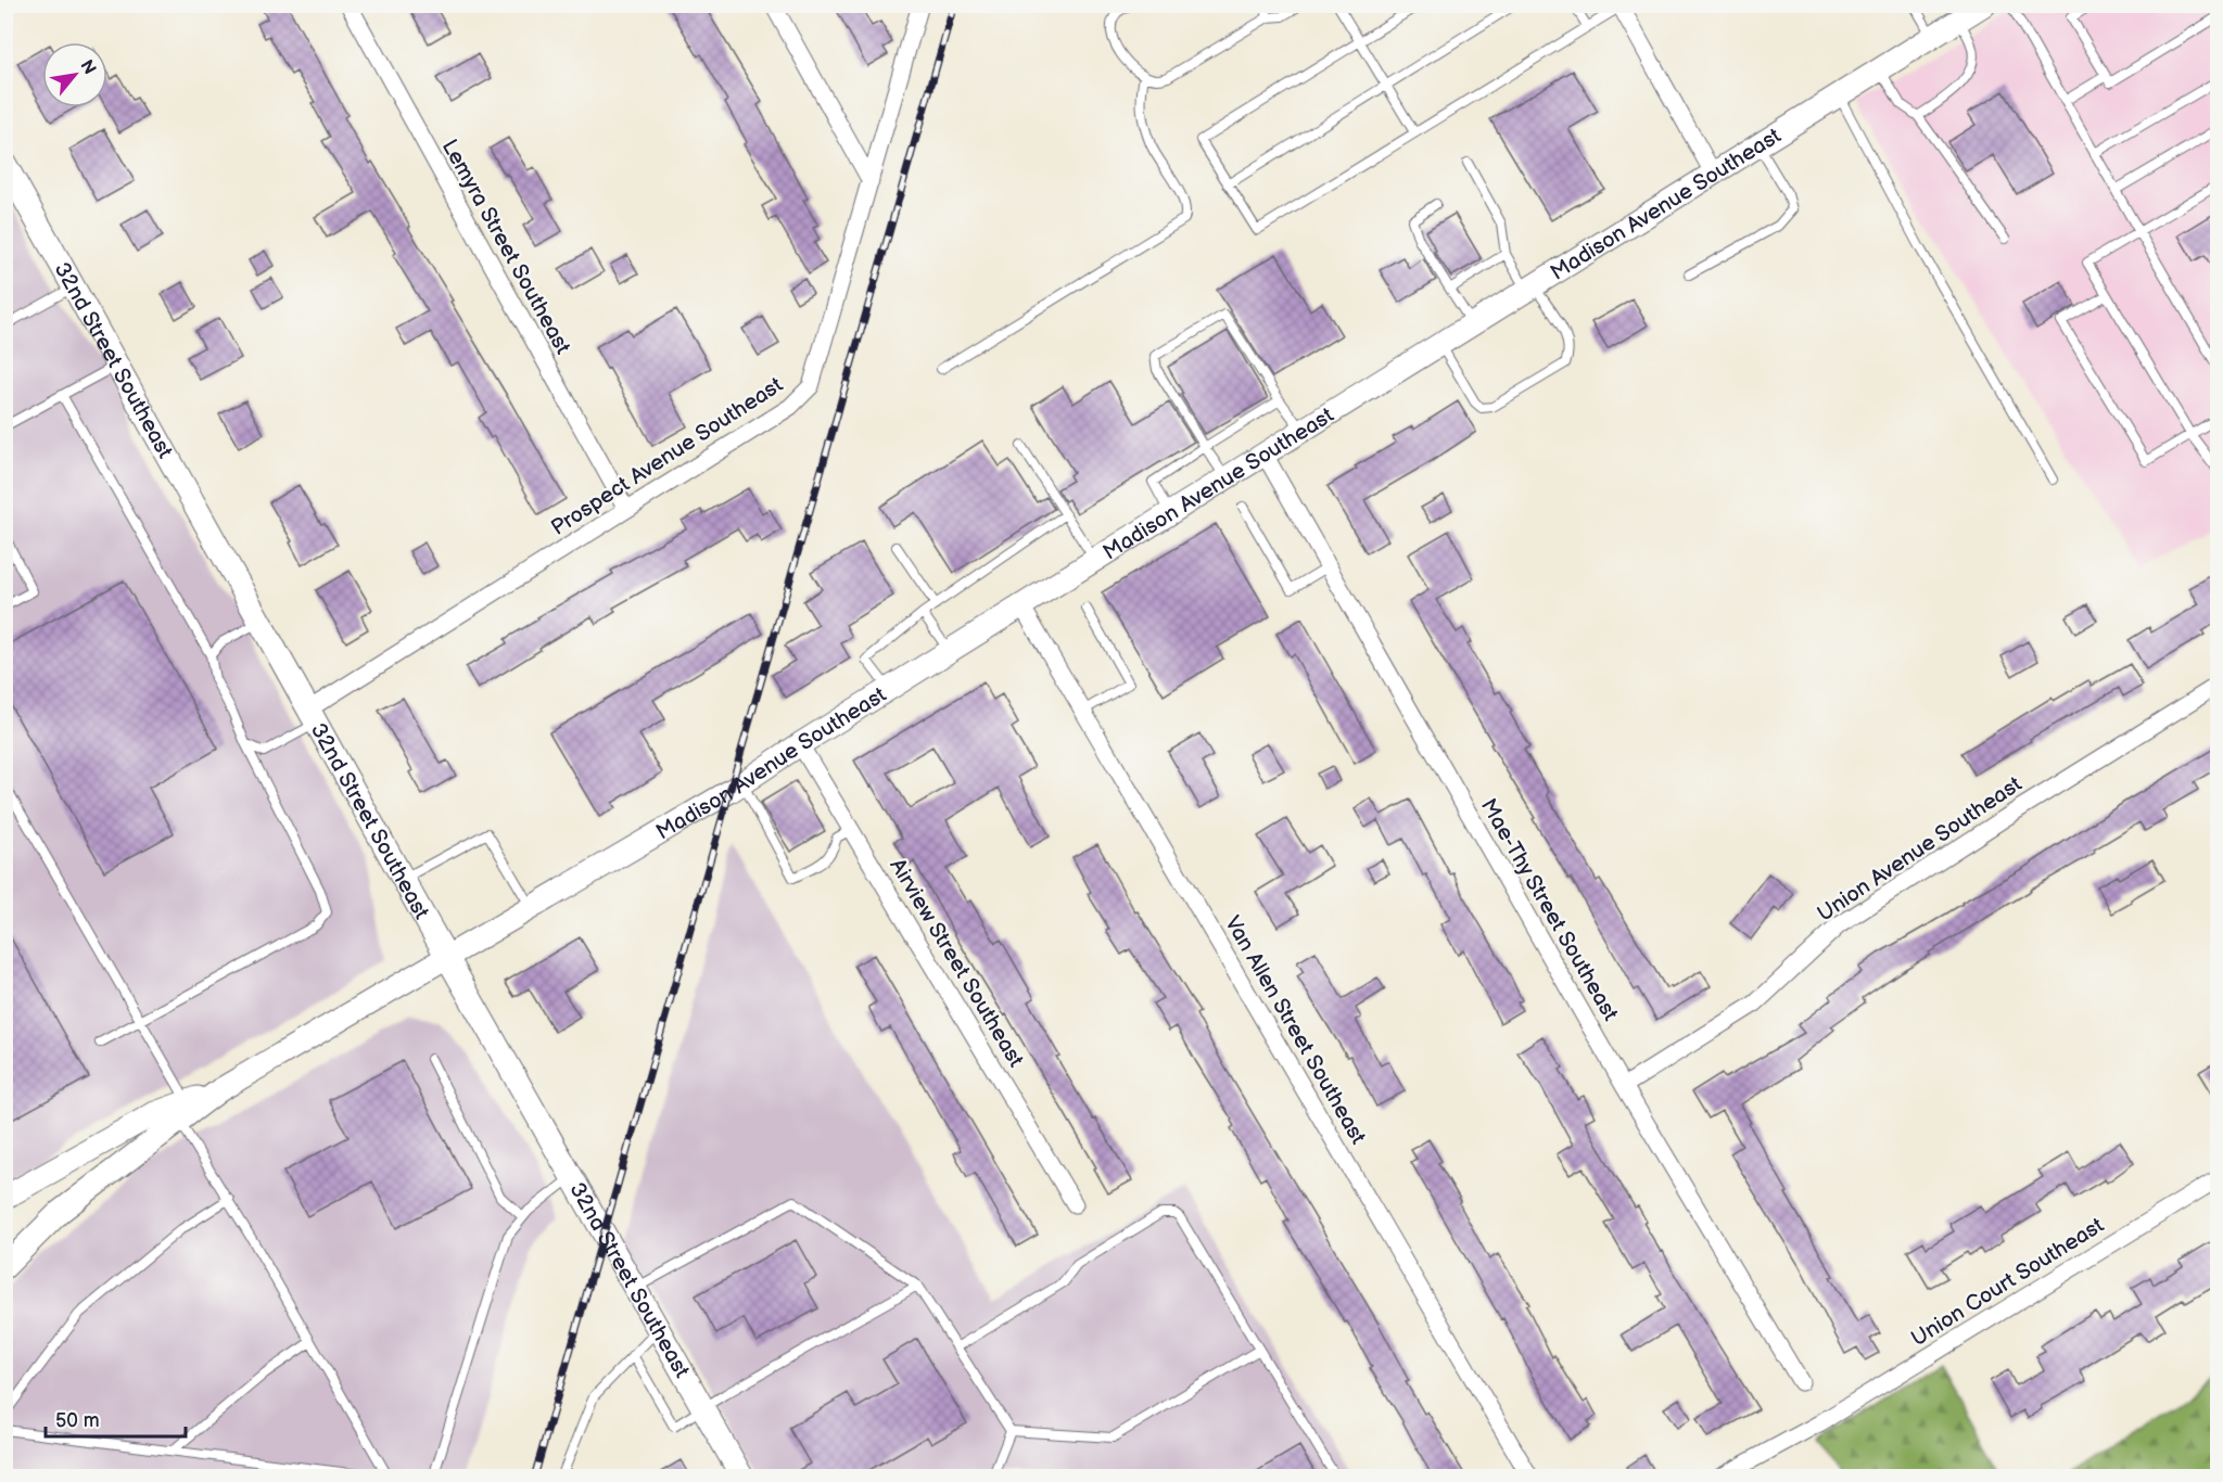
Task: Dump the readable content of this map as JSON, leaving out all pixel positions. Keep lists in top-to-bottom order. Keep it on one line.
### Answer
{"streets":{"street":["Madison Avenue Southeast","Lemyra Street Southeast","32nd Street Southeast","Prospect Avenue Southeast","Union Avenue Southeast","Mae-Thy Street Southeast","Airview Street Southeast","Van Allen Street Southeast","Union Court Southeast"]},"crossings":[["Madison Avenue Southeast","32nd Street Southeast"],["Madison Avenue Southeast","Mae-Thy Street Southeast"],["Madison Avenue Southeast","Airview Street Southeast"],["Madison Avenue Southeast","Van Allen Street Southeast"],["Lemyra Street Southeast","Prospect Avenue Southeast"],["32nd Street Southeast","Prospect Avenue Southeast"],["Union Avenue Southeast","Mae-Thy Street Southeast"]],"scale_bar":"50 m","north":"top right"}
